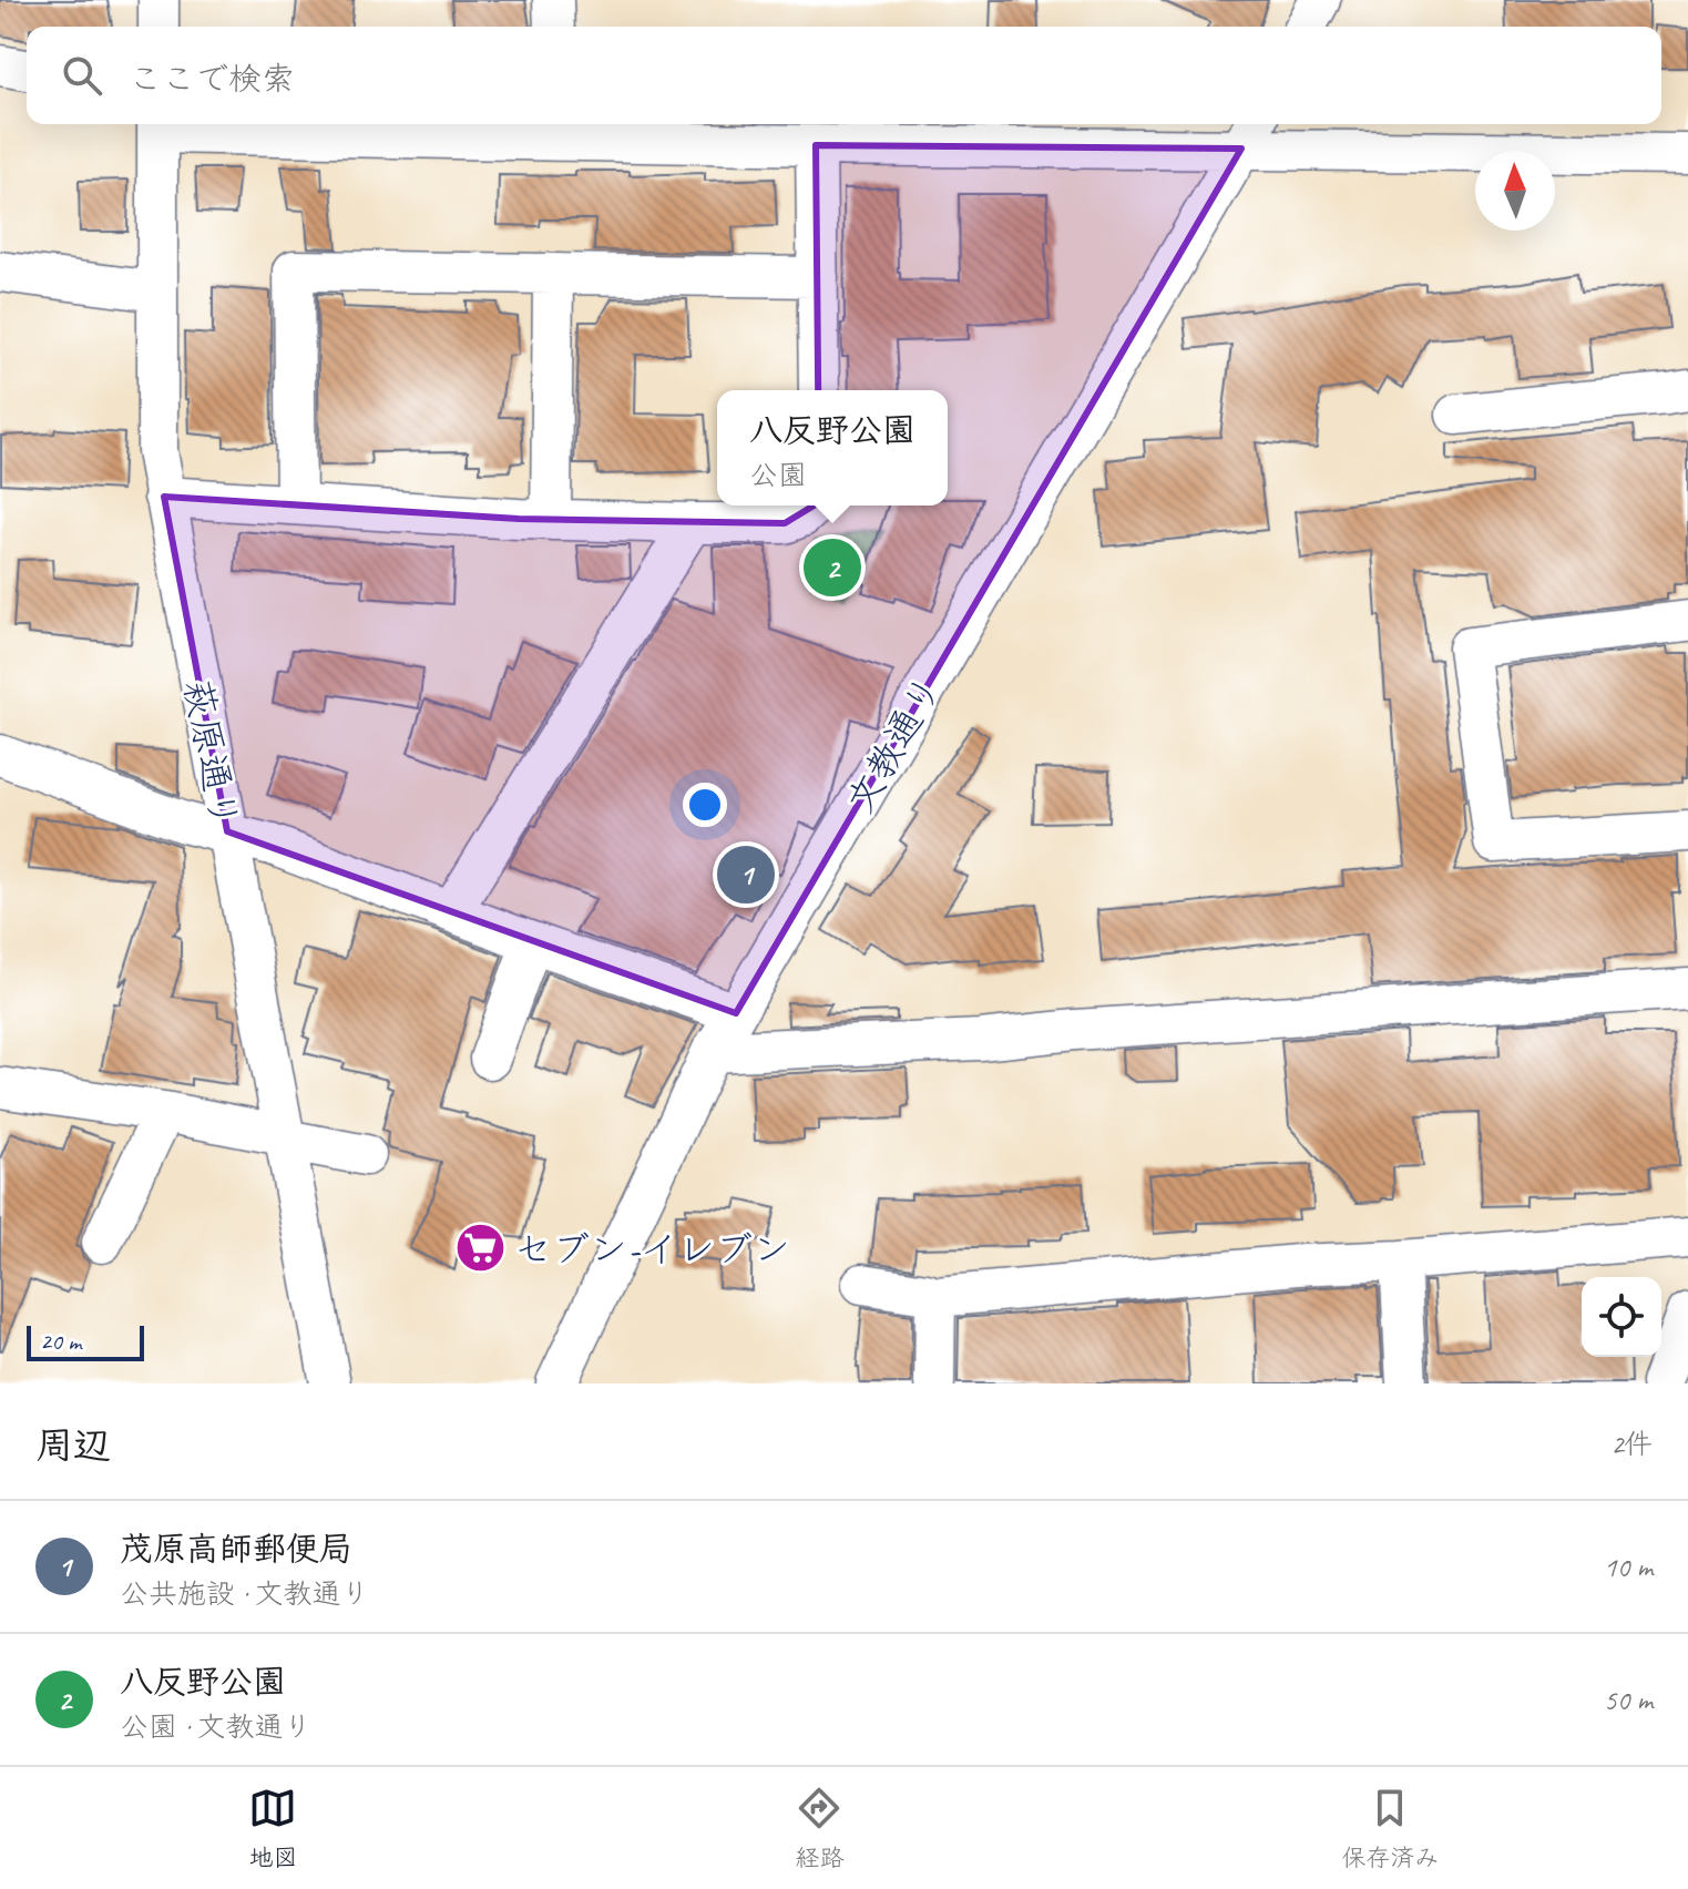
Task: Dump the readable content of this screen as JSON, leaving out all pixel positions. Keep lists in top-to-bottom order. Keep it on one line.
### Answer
{"streets":{"street":["文教通り","萩原通り"]},"places":{"supermarket":["セブン-イレブン"]},"scale_bar":"20 m","north":"top","page":{"search":"ここで検索","popup":["八反野公園","公園"],"pins":["2","1"],"scale":"20 m","heading":["周辺","2件"],"list":[{"mark":"1","name":"茂原高師郵便局","note":"公共施設 · 文教通り","value":"10 m"},{"mark":"2","name":"八反野公園","note":"公園 · 文教通り","value":"50 m"}],"nav":["地図","経路","保存済み"]}}
